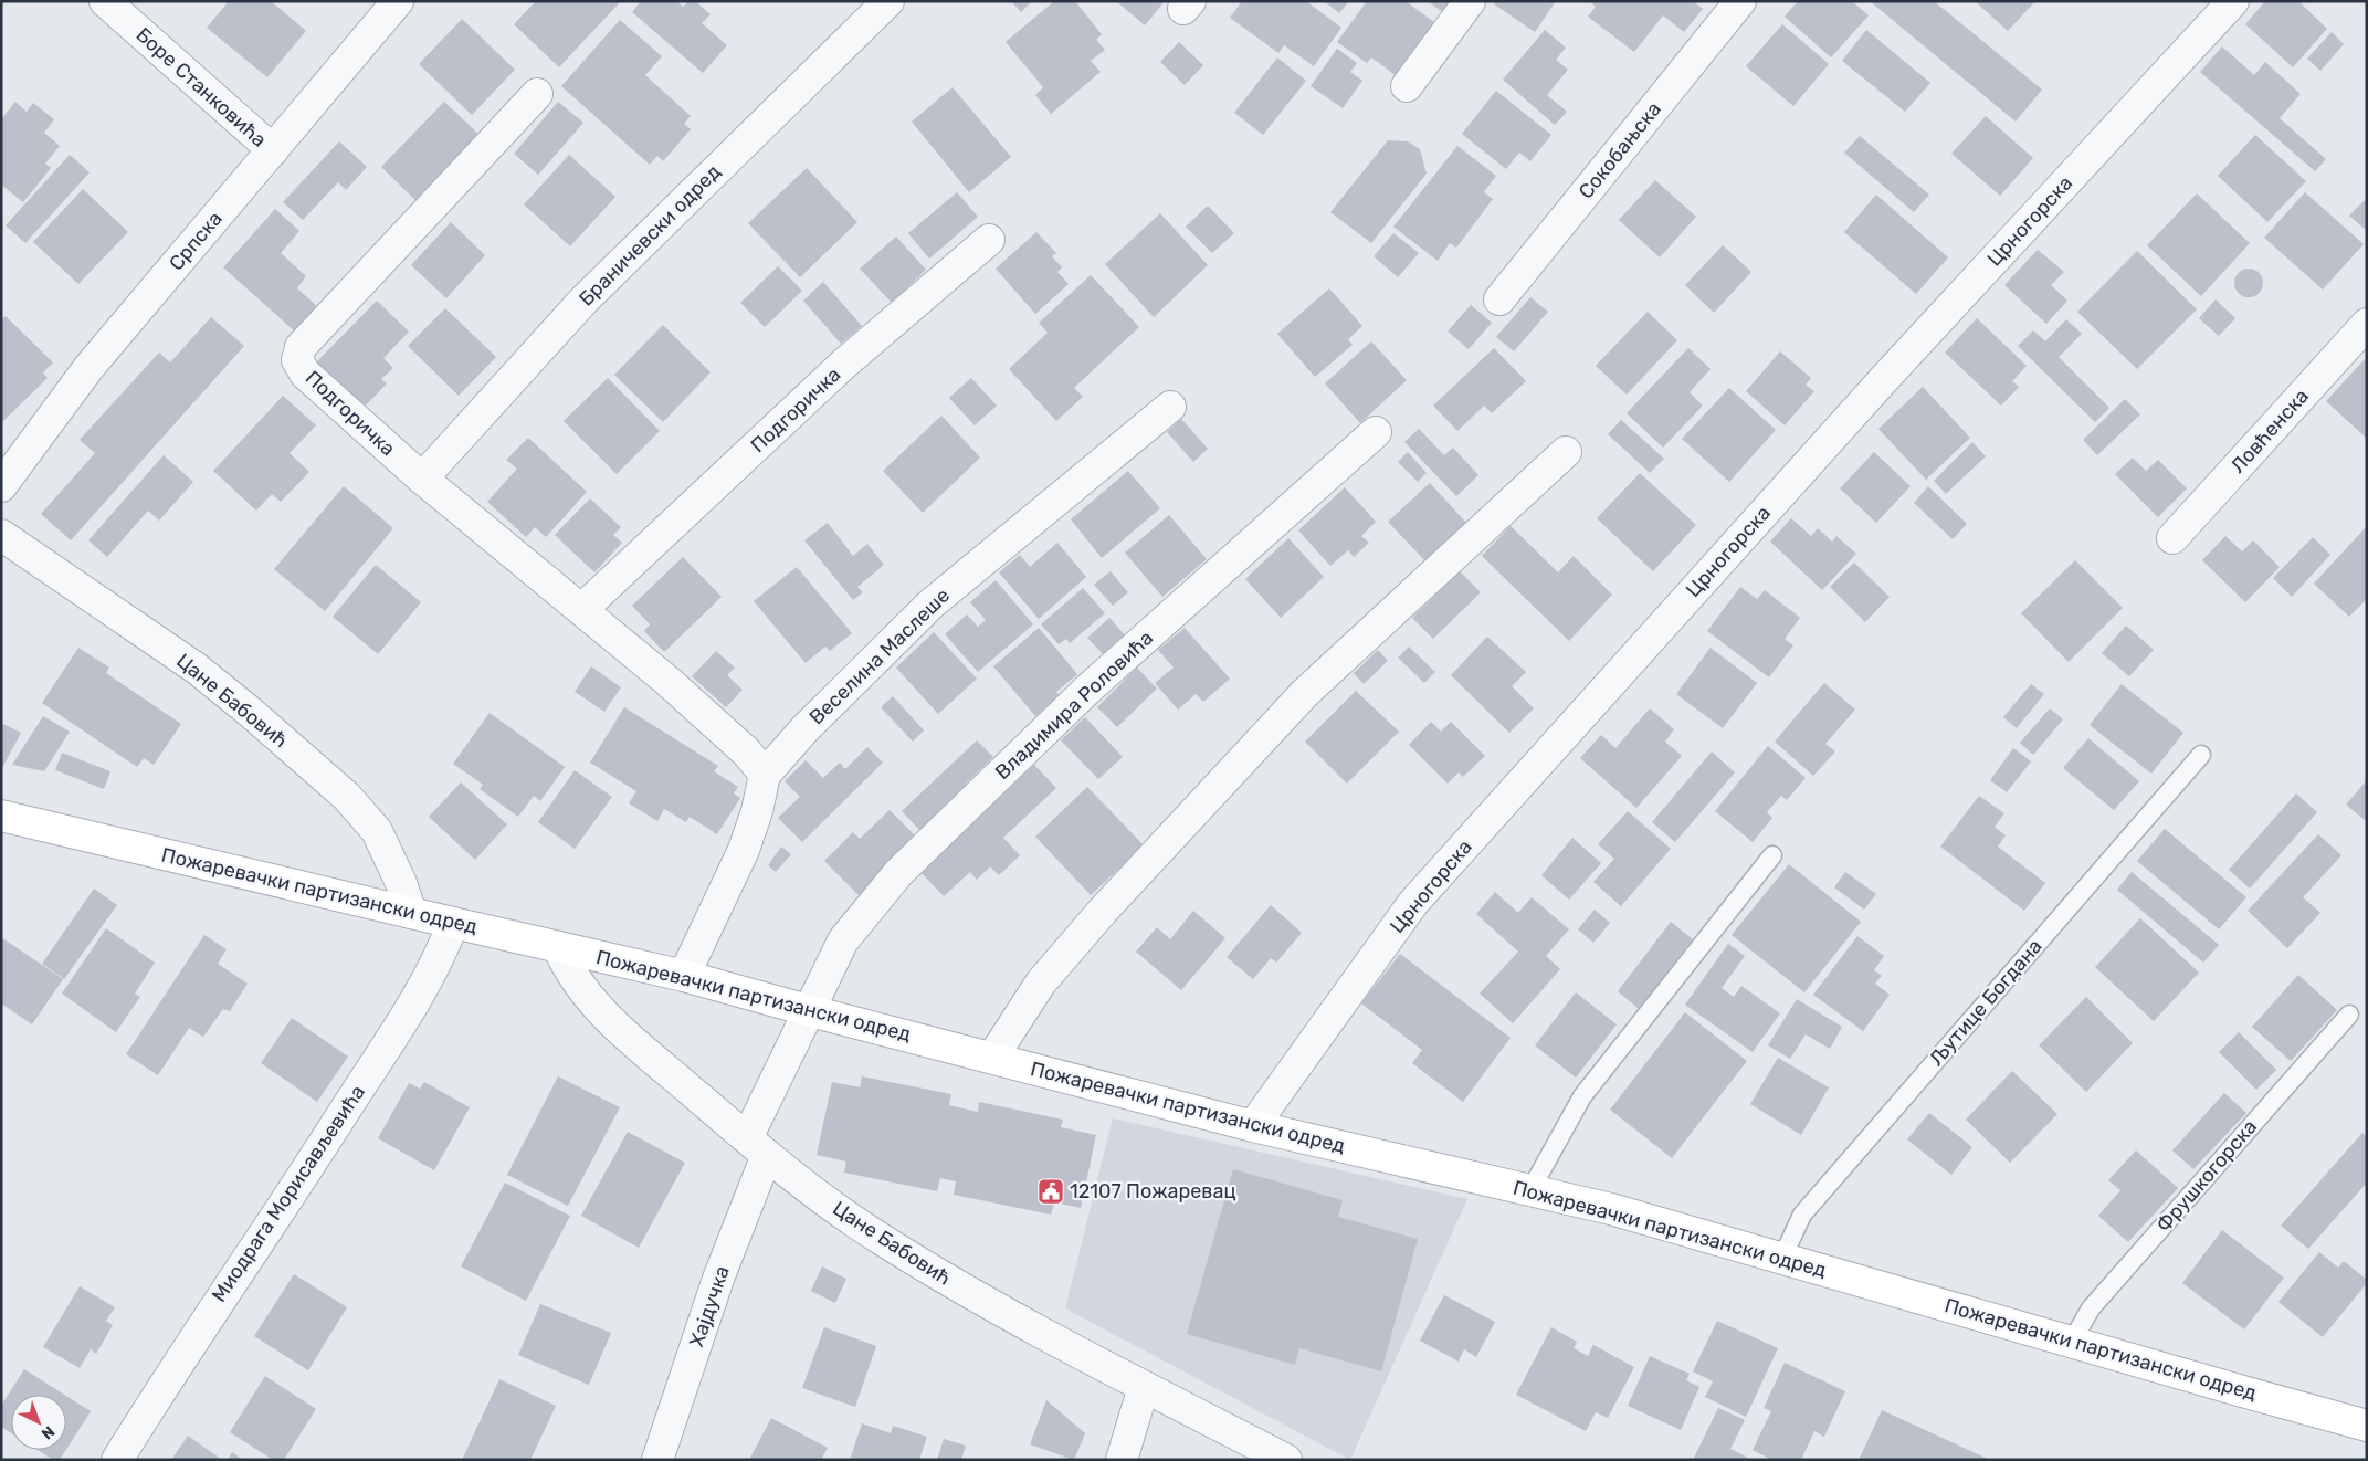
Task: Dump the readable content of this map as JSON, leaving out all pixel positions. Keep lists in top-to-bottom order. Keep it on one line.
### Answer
{"streets":{"street":["Боре Станковића","Сокобањска","Црногорска","Браничевски одред","Српска","Подгоричка","Ловћенска","Веселина Маслеше","Цане Бабовић","Владимира Роловића","Пожаревачки партизански одред","Миодрага Морисављевића","Хајдучка"],"lane":["Љутице Богдана","Фрушкогорска"]},"crossings":[["Боре Станковића","Српска"],["Црногорска","Пожаревачки партизански одред"],["Браничевски одред","Подгоричка"],["Подгоричка","Веселина Маслеше"],["Веселина Маслеше","Пожаревачки партизански одред"],["Цане Бабовић","Владимира Роловића"],["Цане Бабовић","Пожаревачки партизански одред"],["Цане Бабовић","Хајдучка"],["Владимира Роловића","Пожаревачки партизански одред"],["Владимира Роловића","Хајдучка"],["Пожаревачки партизански одред","Љутице Богдана"],["Пожаревачки партизански одред","Фрушкогорска"],["Пожаревачки партизански одред","Миодрага Морисављевића"]],"places":{"public building":["12107 Пожаревац"]},"north":"bottom right"}
